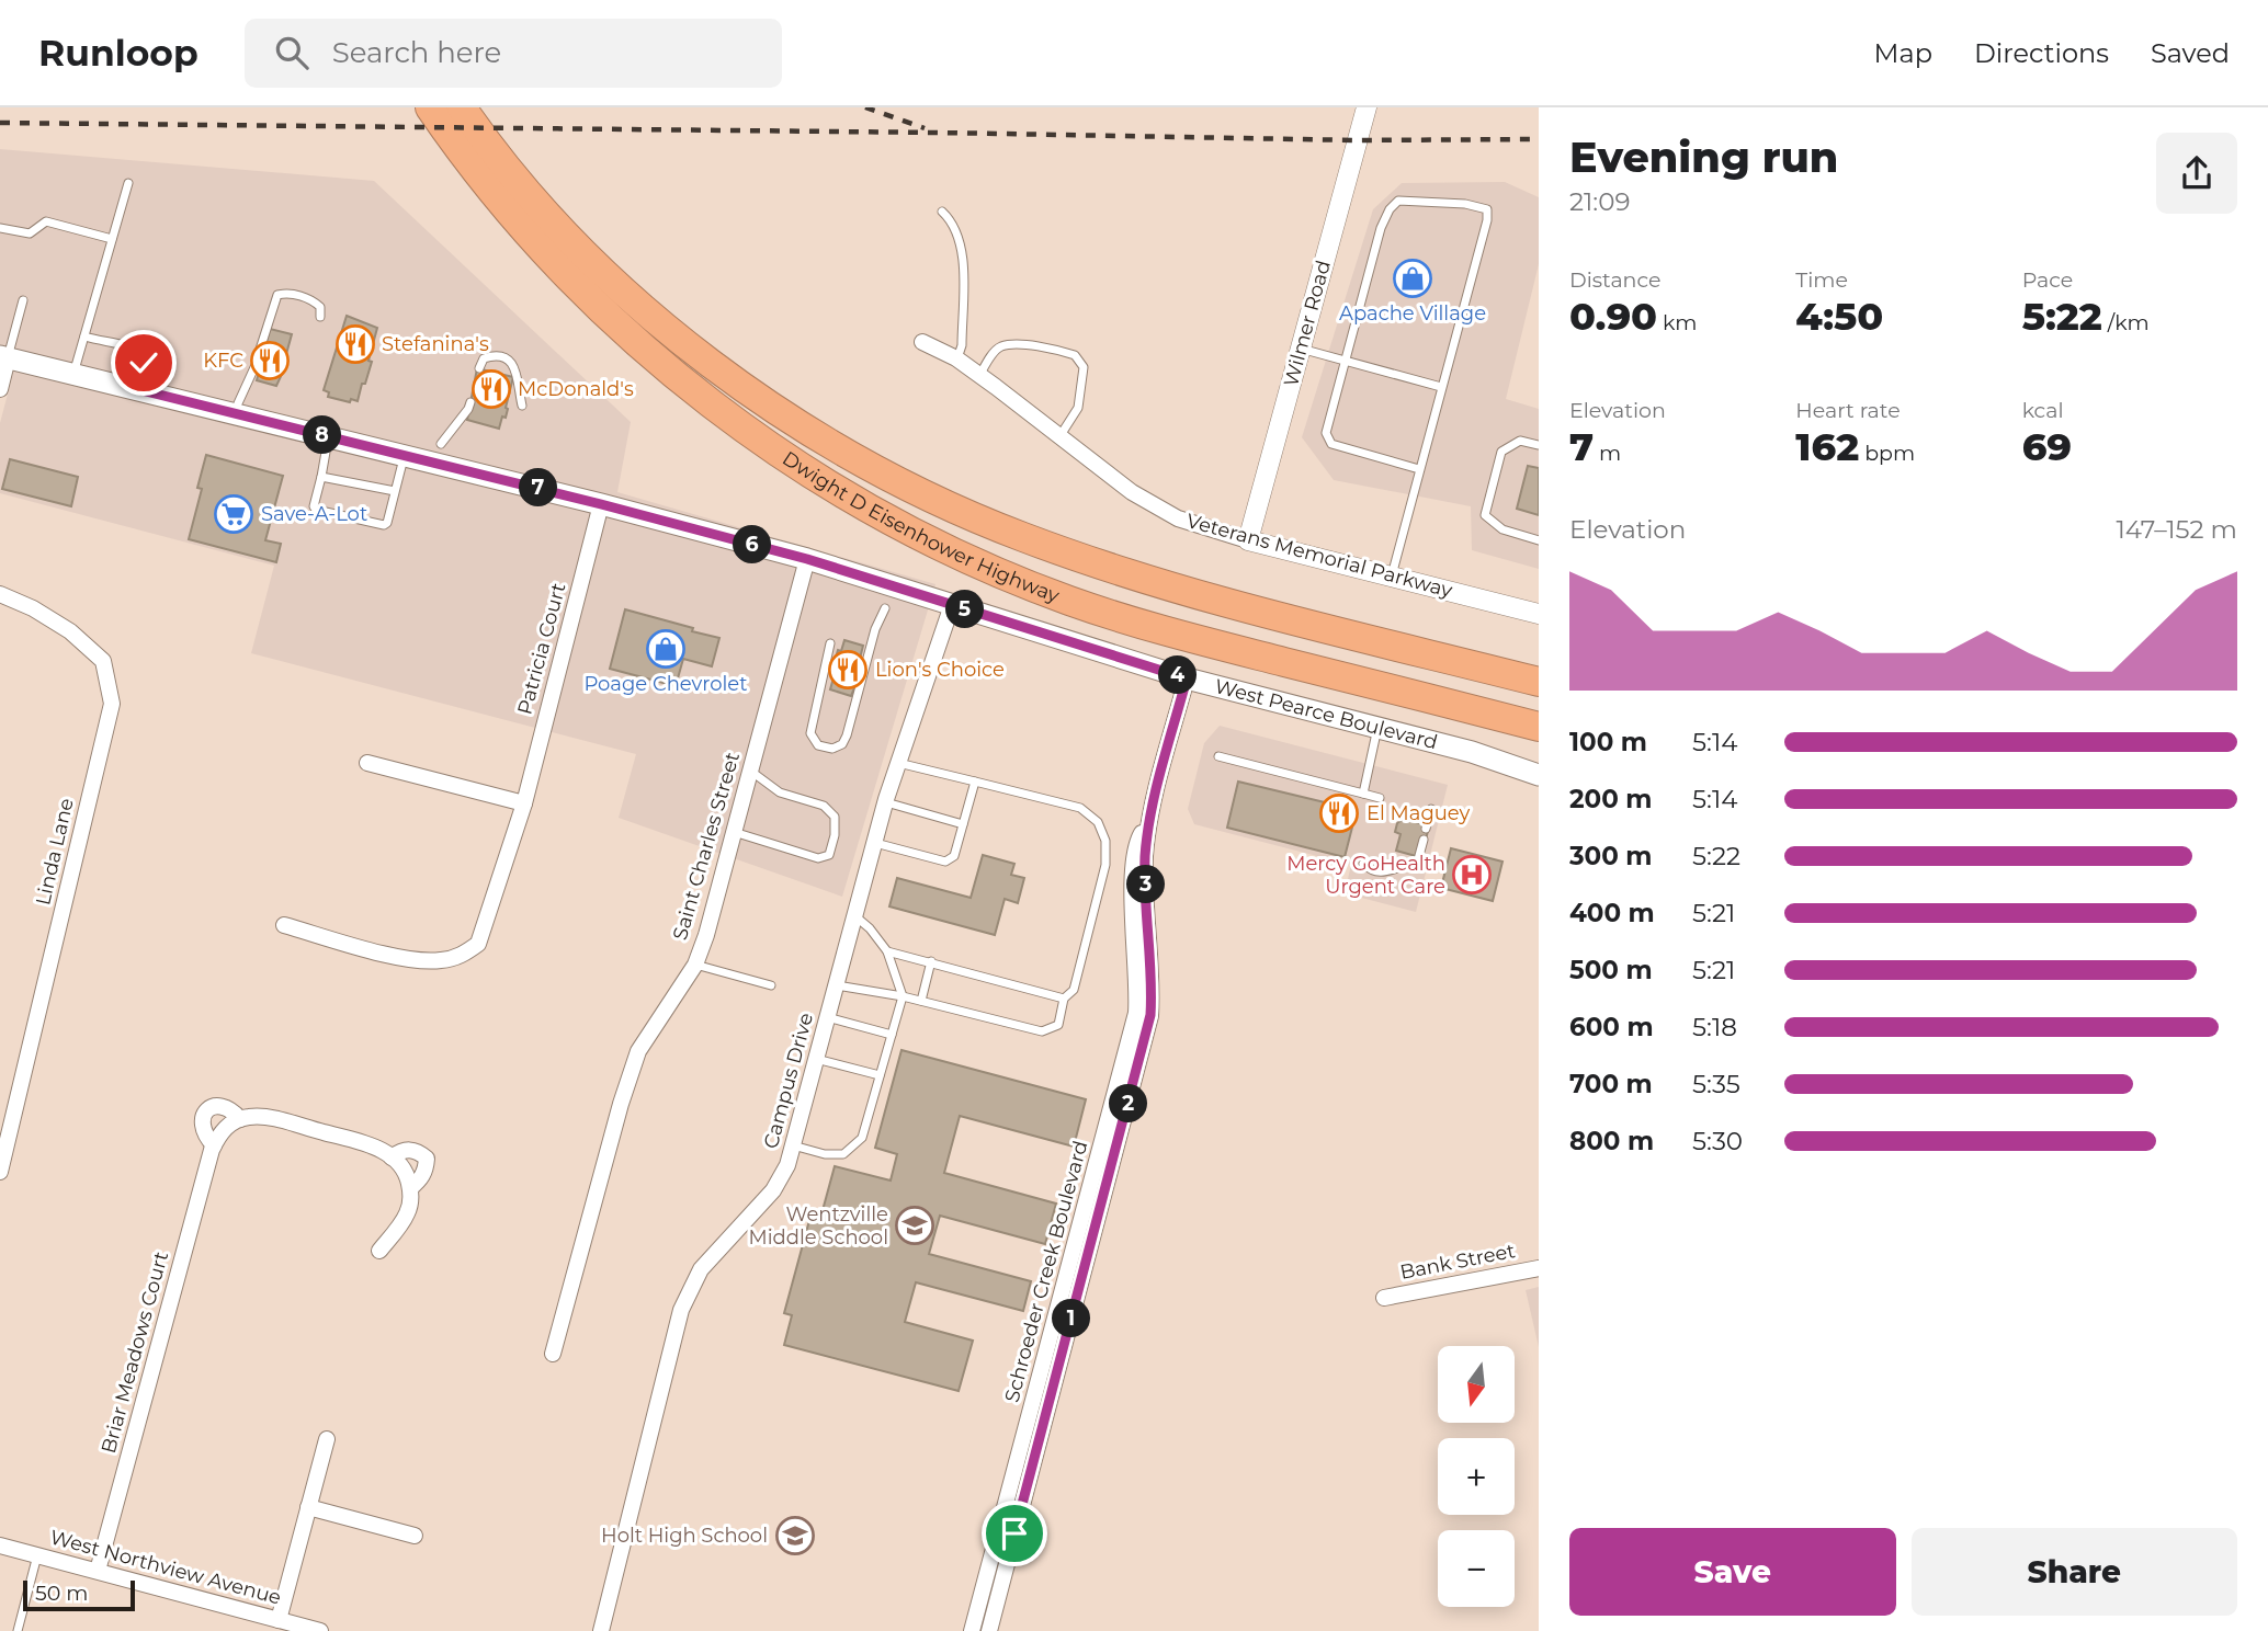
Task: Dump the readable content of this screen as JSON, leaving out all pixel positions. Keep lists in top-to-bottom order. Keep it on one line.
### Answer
{"streets":{"highway":["Dwight D Eisenhower Highway"],"main road":["West Pearce Boulevard"],"street":["Wilmer Road","Veterans Memorial Parkway","Patricia Court","Saint Charles Street","Linda Lane","Campus Drive","Bank Street","Schroeder Creek Boulevard","Briar Meadows Court","West Northview Avenue"]},"crossings":[["Wilmer Road","Veterans Memorial Parkway"],["Patricia Court","West Pearce Boulevard"],["West Pearce Boulevard","Saint Charles Street"],["West Pearce Boulevard","Campus Drive"],["West Pearce Boulevard","Schroeder Creek Boulevard"],["Briar Meadows Court","West Northview Avenue"]],"places":{"shop":["Apache Village","Poage Chevrolet"],"restaurant":["Stefanina's","KFC","McDonald's","Lion's Choice","El Maguey"],"supermarket":["Save-A-Lot"],"hospital":["Mercy GoHealth Urgent Care"],"school or university":["Wentzville Middle School","Holt High School"]},"scale_bar":"50 m","north":"bottom","page":{"header":"Runloop","search":"Search here","nav":["Map","Directions","Saved"],"heading":["Evening run","21:09"],"stats":[["Distance","0.90 km"],["Time","4:50"],["Pace","5:22 /km"],["Elevation","7 m"],["Heart rate","162 bpm"],["kcal","69"]],"pins":["8","7","6","5","4","3","2","1"],"chart":["Elevation","147–152 m"],"list":[{"name":"100 m","note":"5:14"},{"name":"200 m","note":"5:14"},{"name":"300 m","note":"5:22"},{"name":"400 m","note":"5:21"},{"name":"500 m","note":"5:21"},{"name":"600 m","note":"5:18"},{"name":"700 m","note":"5:35"},{"name":"800 m","note":"5:30"}],"map_buttons":["+","−"],"buttons":["Save","Share"],"scale":"50 m"}}
